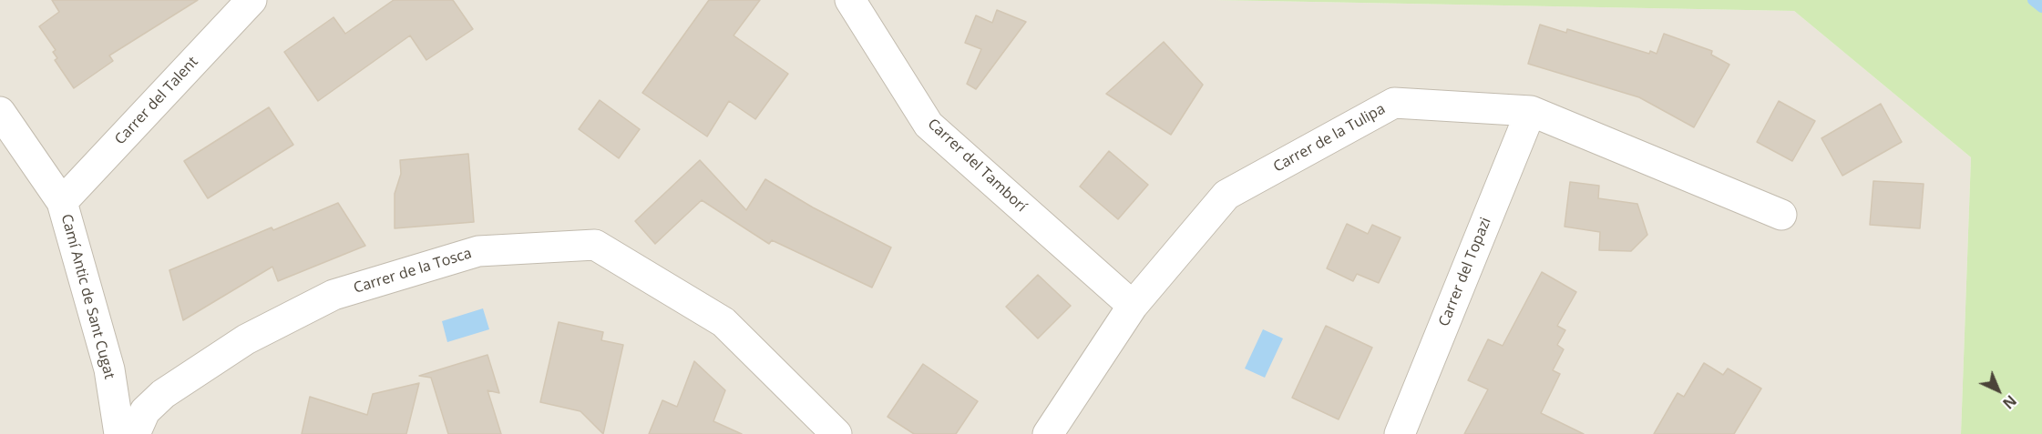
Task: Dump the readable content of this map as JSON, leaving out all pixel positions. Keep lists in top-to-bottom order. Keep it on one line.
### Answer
{"streets":{"street":["Carrer del Talent","Carrer de la Tulipa","Carrer del Tamborí","Carrer de la Tosca","Carrer del Topazi","Camí Antic de Sant Cugat"]},"crossings":[["Carrer del Talent","Camí Antic de Sant Cugat"],["Carrer de la Tulipa","Carrer del Tamborí"],["Carrer de la Tulipa","Carrer del Topazi"]],"north":"bottom right"}
